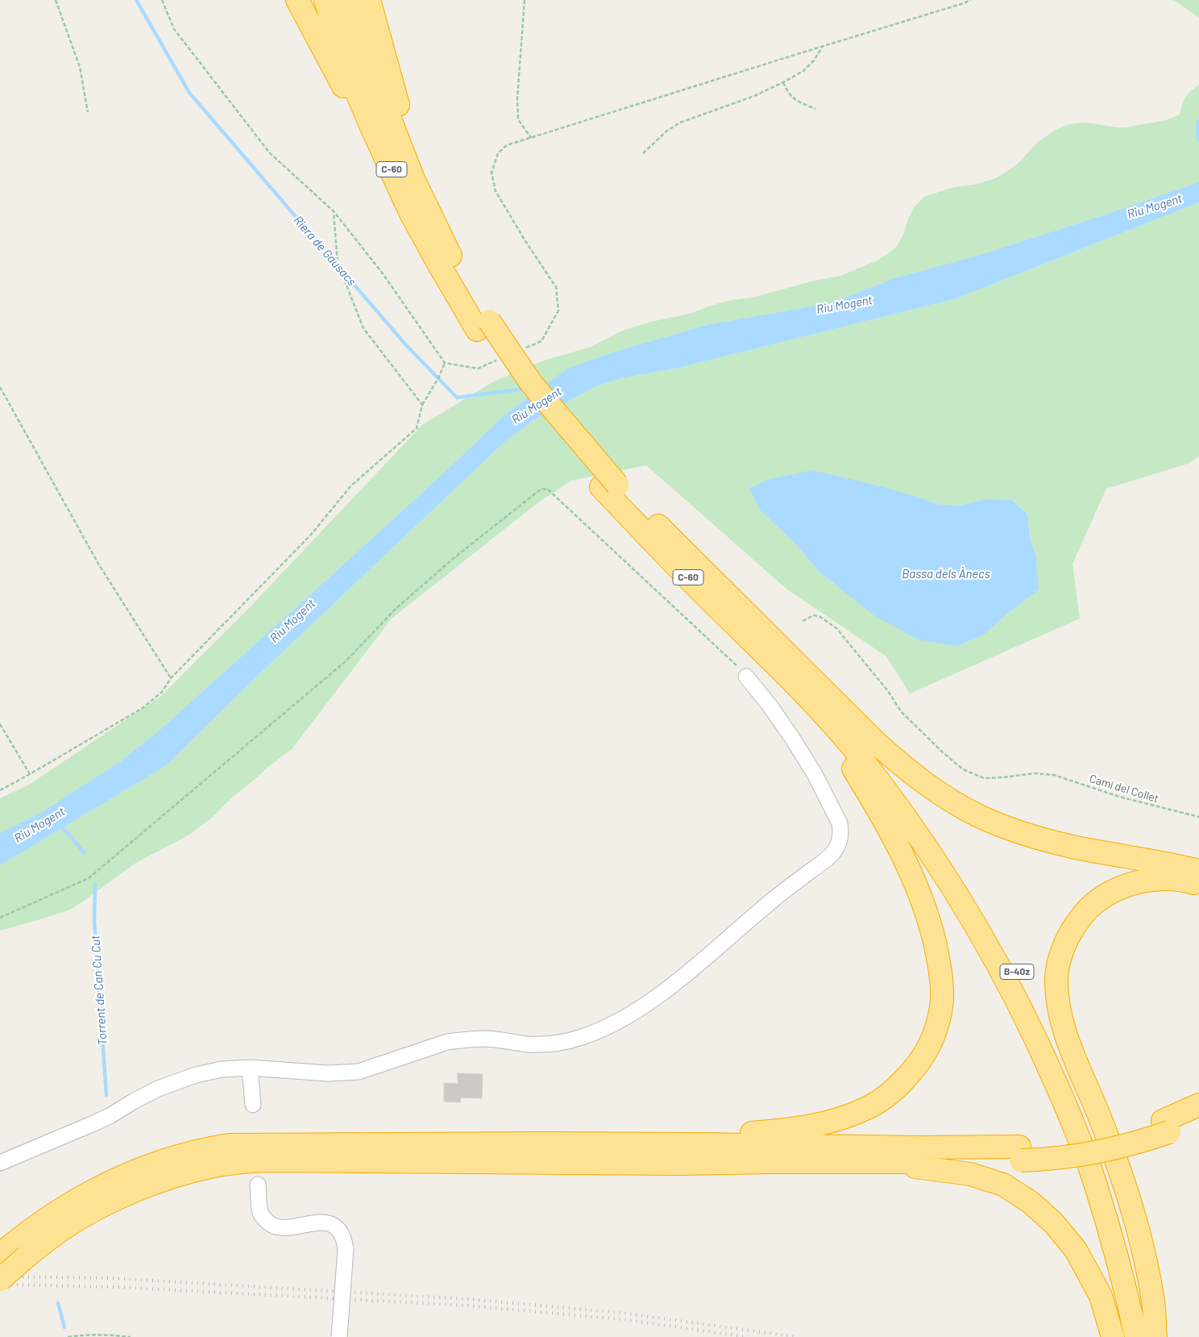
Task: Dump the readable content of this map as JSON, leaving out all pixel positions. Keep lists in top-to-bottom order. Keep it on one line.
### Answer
{"streets":{"highway":["C-60","B-40z"],"path":["Camí del Collet"]},"crossings":[["C-60","B-40z"]],"water":["Riu Mogent","Riera de Gausacs","Bassa dels Ànecs","Torrent de Can Cu Cut"]}
